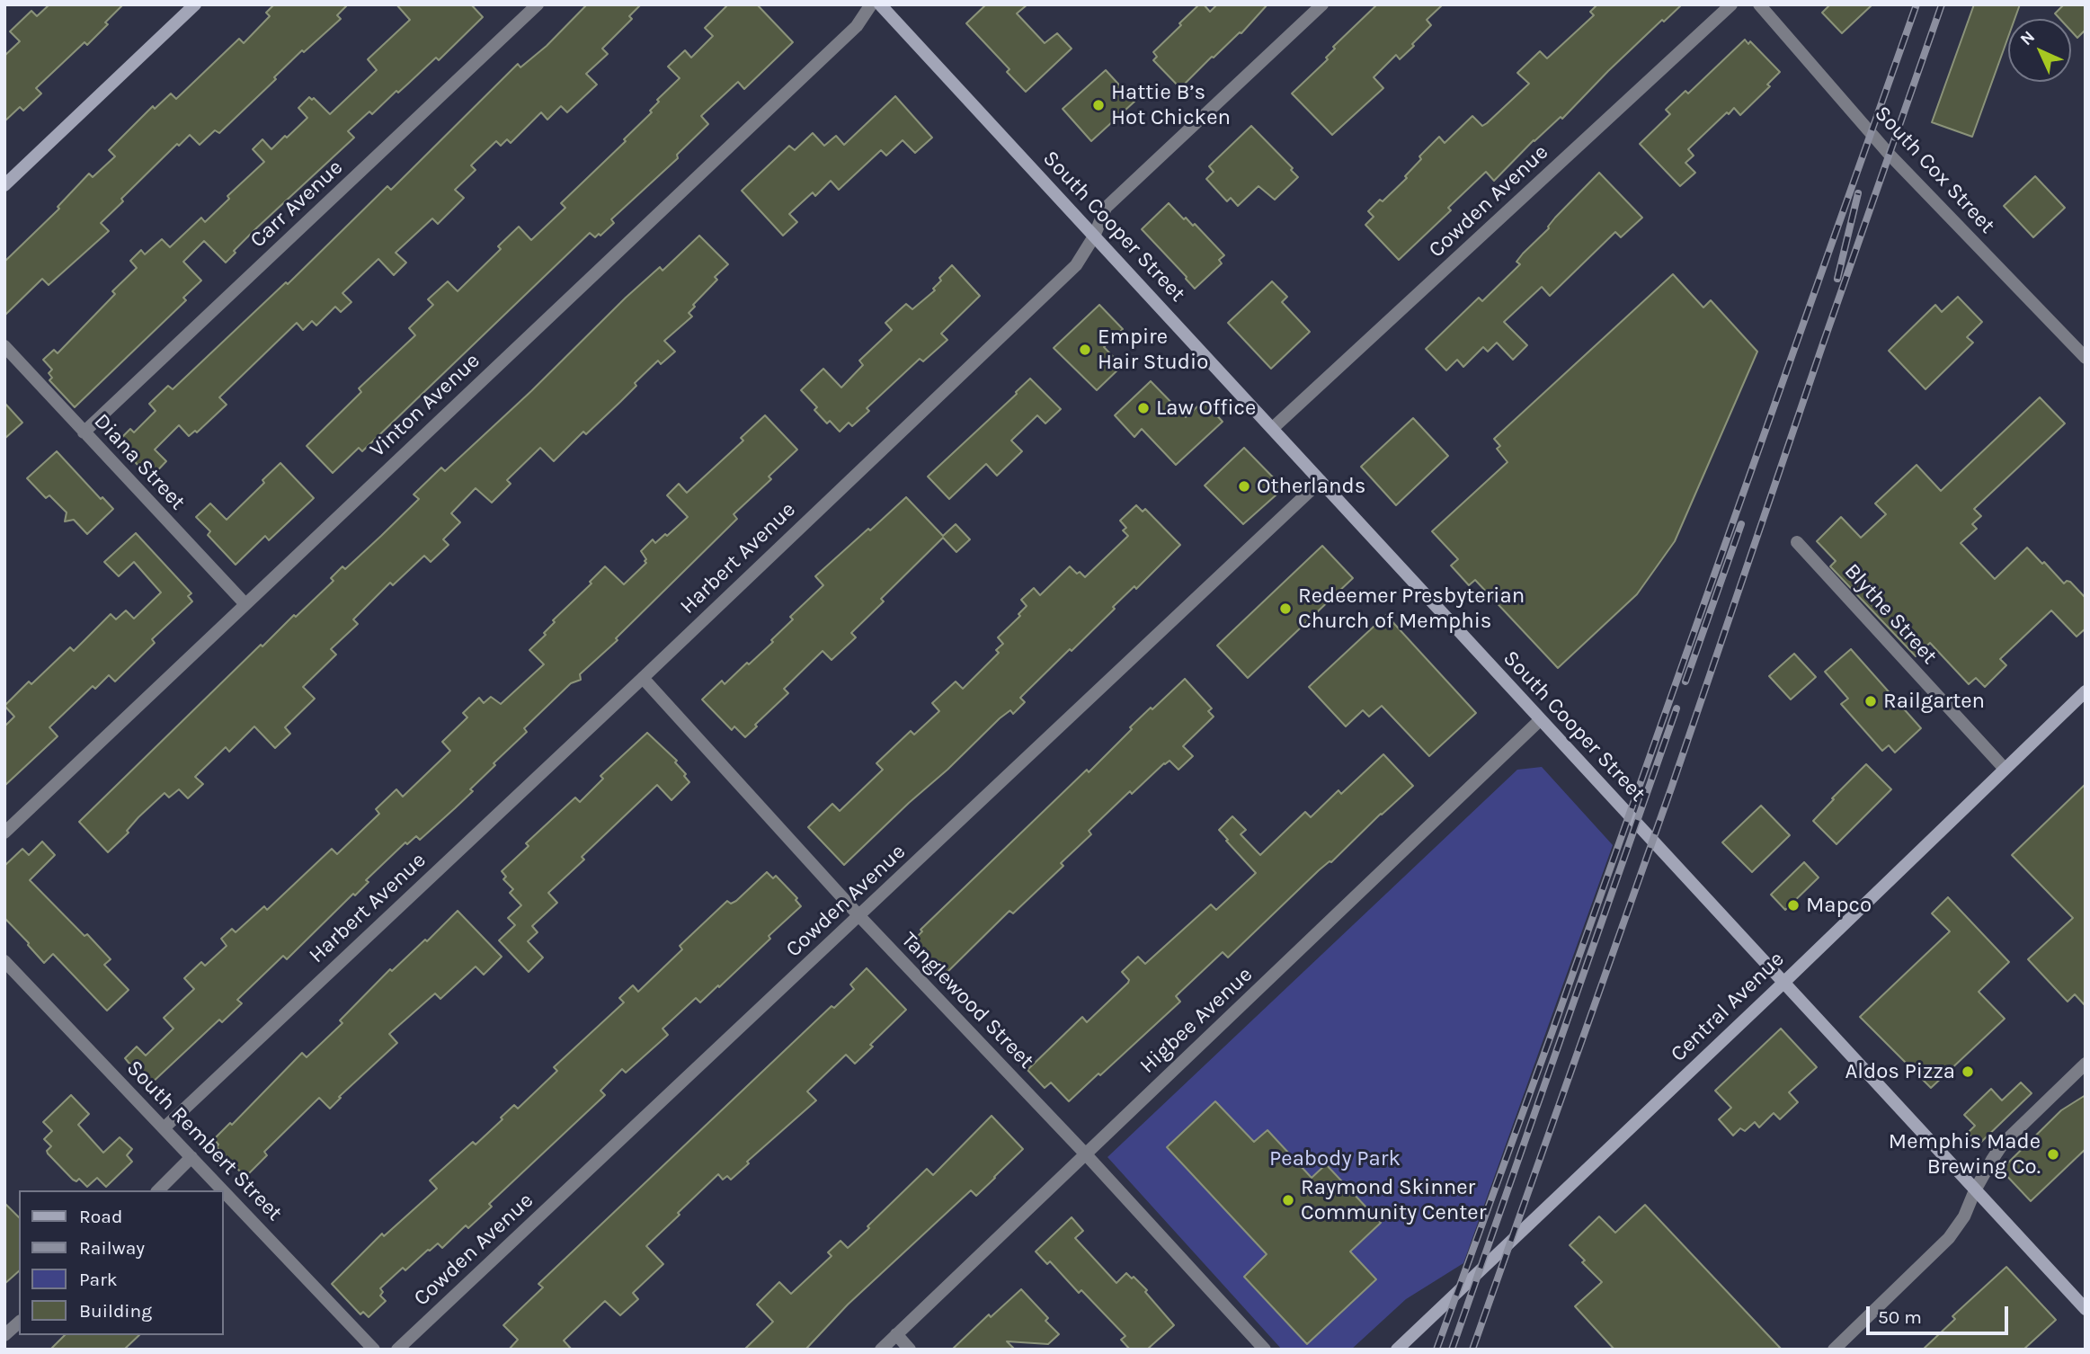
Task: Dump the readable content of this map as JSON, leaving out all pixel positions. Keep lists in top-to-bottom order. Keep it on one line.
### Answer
{"streets":{"main road":["South Cooper Street","Central Avenue"],"street":["South Cox Street","Cowden Avenue","Carr Avenue","Vinton Avenue","Diana Street","Harbert Avenue","Blythe Street","Tanglewood Street","Higbee Avenue","South Rembert Street"]},"crossings":[["Cowden Avenue","South Cooper Street"],["Cowden Avenue","Tanglewood Street"],["Carr Avenue","Diana Street"],["South Cooper Street","Harbert Avenue"],["South Cooper Street","Central Avenue"],["South Cooper Street","Higbee Avenue"],["Vinton Avenue","Diana Street"],["Harbert Avenue","Tanglewood Street"],["Harbert Avenue","South Rembert Street"],["Blythe Street","Central Avenue"],["Tanglewood Street","Higbee Avenue"]],"parks":["Peabody Park"],"places":["Hattie B’s Hot Chicken","Empire Hair Studio","Law Office","Otherlands","Redeemer Presbyterian Church of Memphis","Railgarten","Mapco","Aldos Pizza","Memphis Made Brewing Co.","Raymond Skinner Community Center"],"legend":["Road","Railway","Park","Building"],"scale_bar":"50 m","north":"top left"}
